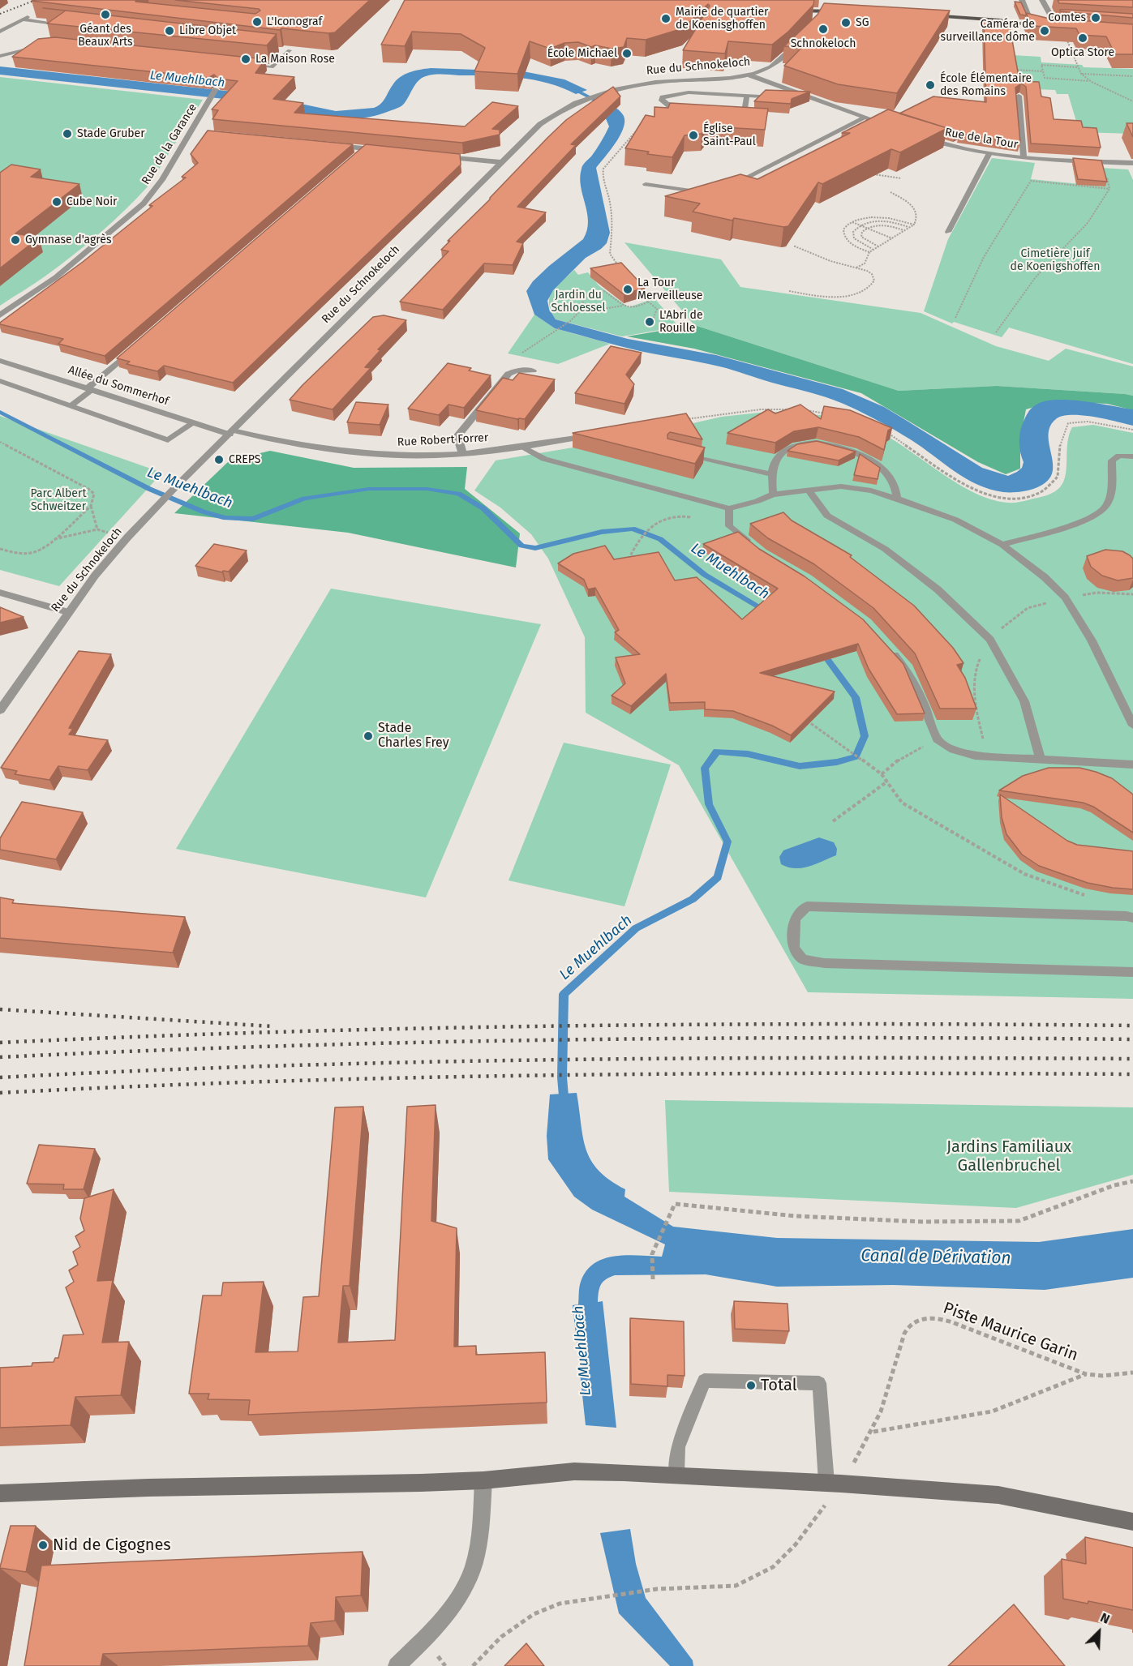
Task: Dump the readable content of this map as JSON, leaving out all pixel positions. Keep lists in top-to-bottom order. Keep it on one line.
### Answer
{"streets":{"street":["Rue du Schnokeloch","Rue de la Tour","Rue de la Garance","Allée du Sommerhof","Rue Robert Forrer"],"path":["Piste Maurice Garin"]},"crossings":[["Rue du Schnokeloch","Allée du Sommerhof"],["Rue du Schnokeloch","Rue Robert Forrer"],["Allée du Sommerhof","Rue Robert Forrer"]],"water":["Le Muehlbach","Canal de Dérivation"],"parks":["Cimetière juif de Koenigshoffen","Jardin du Schloessel","Parc Albert Schweitzer","Jardins Familiaux Gallenbruchel"],"places":["Géant des Beaux Arts","Comtes","Mairie de quartier de Koenisghoffen","L'Iconograf","SG","Schnokeloch","Libre Objet","Caméra de surveillance dôme","Optica Store","École Michael","La Maison Rose","École Élémentaire des Romains","Stade Gruber","Église Saint-Paul","Cube Noir","Gymnase d'agrès","La Tour Merveilleuse","L'Abri de Rouille","CREPS","Stade Charles Frey","Total","Nid de Cigognes"],"north":"top right"}
